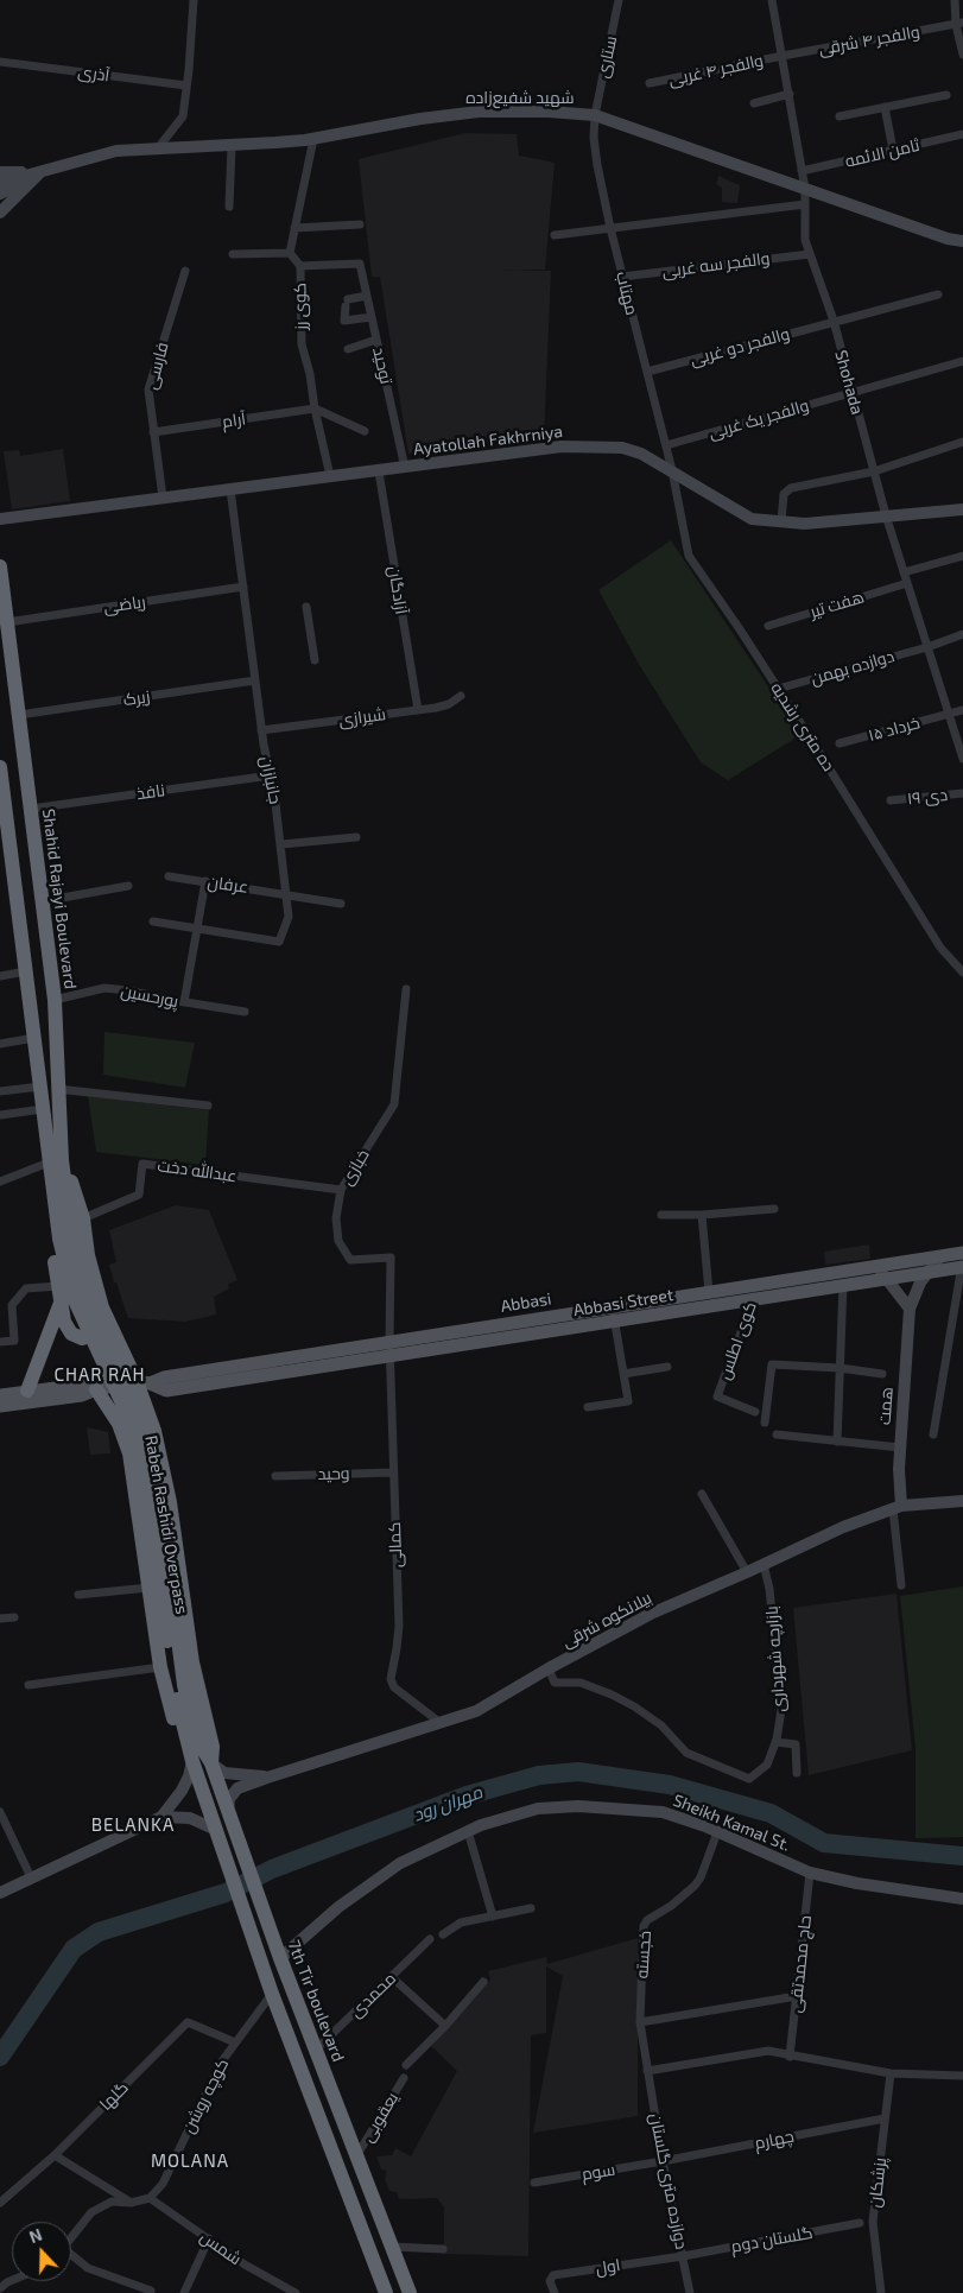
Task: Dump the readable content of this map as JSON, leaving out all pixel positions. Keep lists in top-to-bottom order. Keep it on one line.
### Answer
{"streets":{"highway":["Shahid Rajayi Boulevard","Rabeh Rashidi Overpass","7th Tir boulevard"],"main road":["Abbasi","Abbasi Street"],"street":["والفجر ۴ شرقی","ستاری","والفجر ۴ غربی","آذری","شهید شفیع‌زاده","ثامن الائمه","والفجر سه غربی","مهتاب","کوی رز","والفجر دو غربی","فارسی","توحید","Shohada","والفجر یک غربی","آرام","Ayatollah Fakhrniya","آزادگان","ریاضی","هفت تیر","دوازده بهمن","زیرک","شیرازی","ده متری رشدیه","۱۵ خرداد","جانبازان","نافذ","۱۹ دی","عرفان","پورحسین","خبازی","عبدالله دخت","کوی اطلس","همت","وحید","کمالی","بیلانکوه شرقی","بازارچه شهرداری","Sheikh Kamal St.","خجسته","حاج محمدتقی","محمدی","گلها","کوچه روشن","یعقوبی","چهارم","سوم","دوازده متری گلستان","پزشکان","گلستان دوم","شمس","اول"]},"crossings":[["والفجر ۴ شرقی","والفجر ۴ غربی"],["والفجر ۴ شرقی","Shohada"],["ستاری","شهید شفیع‌زاده"],["ستاری","مهتاب"],["والفجر ۴ غربی","Shohada"],["شهید شفیع‌زاده","مهتاب"],["شهید شفیع‌زاده","Shohada"],["ثامن الائمه","Shohada"],["والفجر سه غربی","مهتاب"],["والفجر سه غربی","Shohada"],["مهتاب","والفجر دو غربی"],["مهتاب","والفجر یک غربی"],["مهتاب","Ayatollah Fakhrniya"],["مهتاب","ده متری رشدیه"],["کوی رز","توحید"],["کوی رز","آرام"],["کوی رز","Ayatollah Fakhrniya"],["والفجر دو غربی","Shohada"],["فارسی","آرام"],["فارسی","Ayatollah Fakhrniya"],["توحید","Ayatollah Fakhrniya"],["Shohada","والفجر یک غربی"],["Shohada","Ayatollah Fakhrniya"],["Shohada","هفت تیر"],["Shohada","دوازده بهمن"],["Shohada","۱۵ خرداد"],["Ayatollah Fakhrniya","آزادگان"],["Ayatollah Fakhrniya","ده متری رشدیه"],["Ayatollah Fakhrniya","جانبازان"],["آزادگان","شیرازی"],["ریاضی","جانبازان"],["ریاضی","Shahid Rajayi Boulevard"],["دوازده بهمن","ده متری رشدیه"],["زیرک","جانبازان"],["زیرک","Shahid Rajayi Boulevard"],["شیرازی","جانبازان"],["جانبازان","نافذ"],["جانبازان","عرفان"],["نافذ","Shahid Rajayi Boulevard"],["Shahid Rajayi Boulevard","پورحسین"],["Shahid Rajayi Boulevard","Rabeh Rashidi Overpass"],["خبازی","عبدالله دخت"],["خبازی","Abbasi"],["خبازی","Abbasi Street"],["خبازی","کمالی"],["Abbasi","Abbasi Street"],["Abbasi","کوی اطلس"],["Abbasi","همت"],["Abbasi","کمالی"],["Abbasi Street","کوی اطلس"],["Abbasi Street","همت"],["Abbasi Street","کمالی"],["همت","بیلانکوه شرقی"],["وحید","کمالی"],["Rabeh Rashidi Overpass","7th Tir boulevard"],["کمالی","بیلانکوه شرقی"],["بیلانکوه شرقی","بازارچه شهرداری"],["بیلانکوه شرقی","7th Tir boulevard"],["Sheikh Kamal St.","خجسته"],["Sheikh Kamal St.","حاج محمدتقی"],["Sheikh Kamal St.","7th Tir boulevard"],["خجسته","دوازده متری گلستان"],["محمدی","7th Tir boulevard"],["7th Tir boulevard","یعقوبی"],["گلها","کوچه روشن"],["کوچه روشن","شمس"],["چهارم","سوم"],["چهارم","دوازده متری گلستان"],["چهارم","پزشکان"],["سوم","دوازده متری گلستان"],["دوازده متری گلستان","گلستان دوم"],["دوازده متری گلستان","اول"],["گلستان دوم","اول"]],"districts":["CHAR RAH","BELANKA","MOLANA"],"water":["مهران رود"],"north":"top"}
